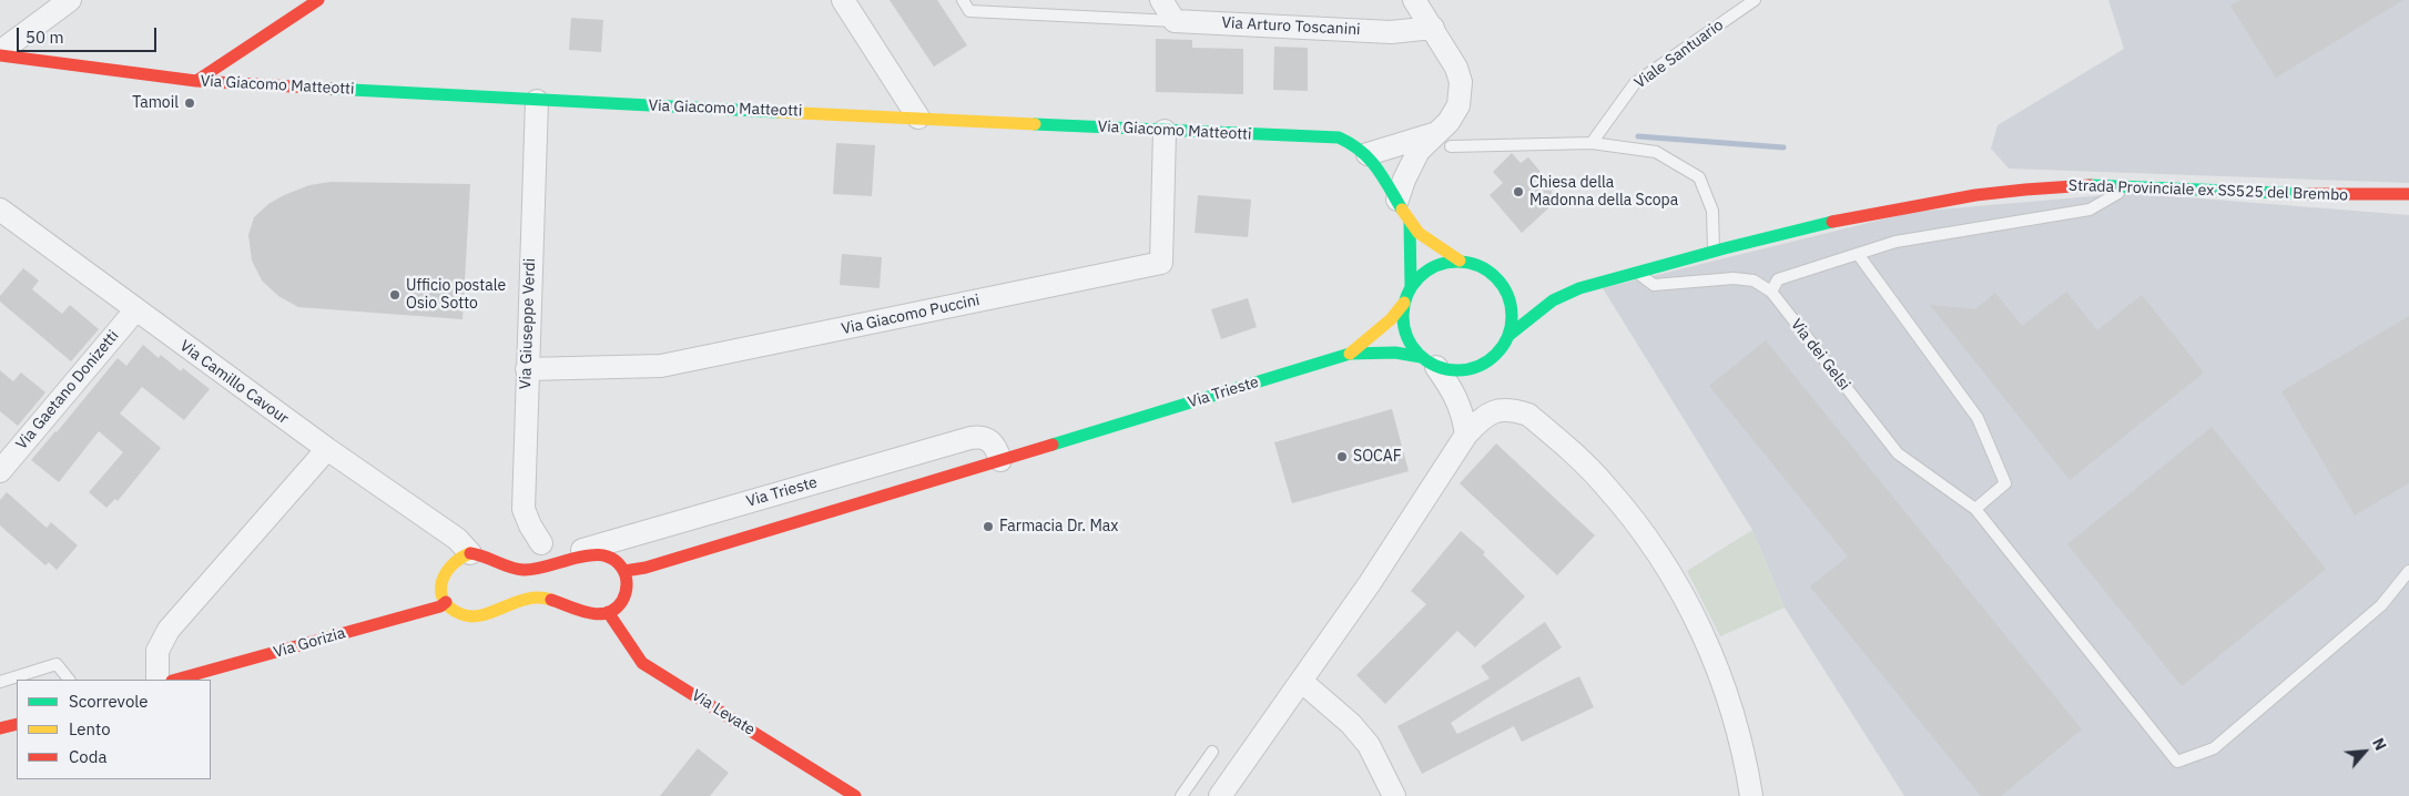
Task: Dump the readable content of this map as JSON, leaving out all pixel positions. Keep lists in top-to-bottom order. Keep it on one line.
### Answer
{"streets":{"main road":["Via Giacomo Matteotti","Strada Provinciale ex SS525 del Brembo","Via Trieste","Via Gorizia","Via Levate"],"street":["Via Arturo Toscanini","Via Giacomo Puccini","Via Giuseppe Verdi","Via Camillo Cavour","Via Gaetano Donizetti"],"lane":["Viale Santuario","Via dei Gelsi"]},"crossings":[["Via Giacomo Matteotti","Via Giacomo Puccini"],["Via Giacomo Matteotti","Via Giuseppe Verdi"],["Strada Provinciale ex SS525 del Brembo","Via dei Gelsi"],["Via Giacomo Puccini","Via Giuseppe Verdi"],["Via Giuseppe Verdi","Via Trieste"],["Via Camillo Cavour","Via Gaetano Donizetti"]],"places":["Tamoil","Chiesa della Madonna della Scopa","Ufficio postale Osio Sotto","SOCAF","Farmacia Dr. Max"],"legend":["Scorrevole","Lento","Coda"],"scale_bar":"50 m","north":"top right"}
